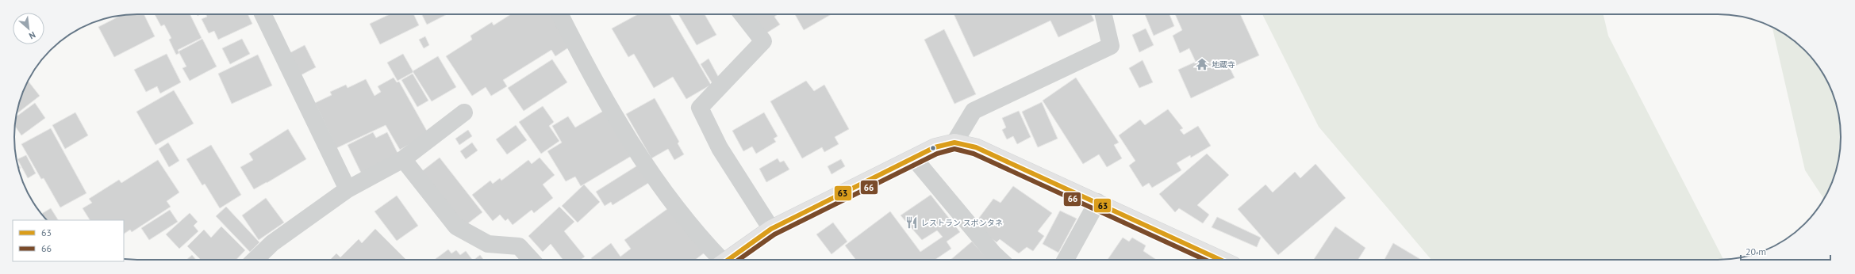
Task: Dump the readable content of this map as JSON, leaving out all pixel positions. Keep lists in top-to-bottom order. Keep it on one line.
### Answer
{"places":{"temple":["地蔵寺"],"restaurant":["レストラン スポンタネ"]},"lines":["transit line 63","transit line 66"],"legend":["63","66"],"scale_bar":"20 m","north":"bottom right"}
